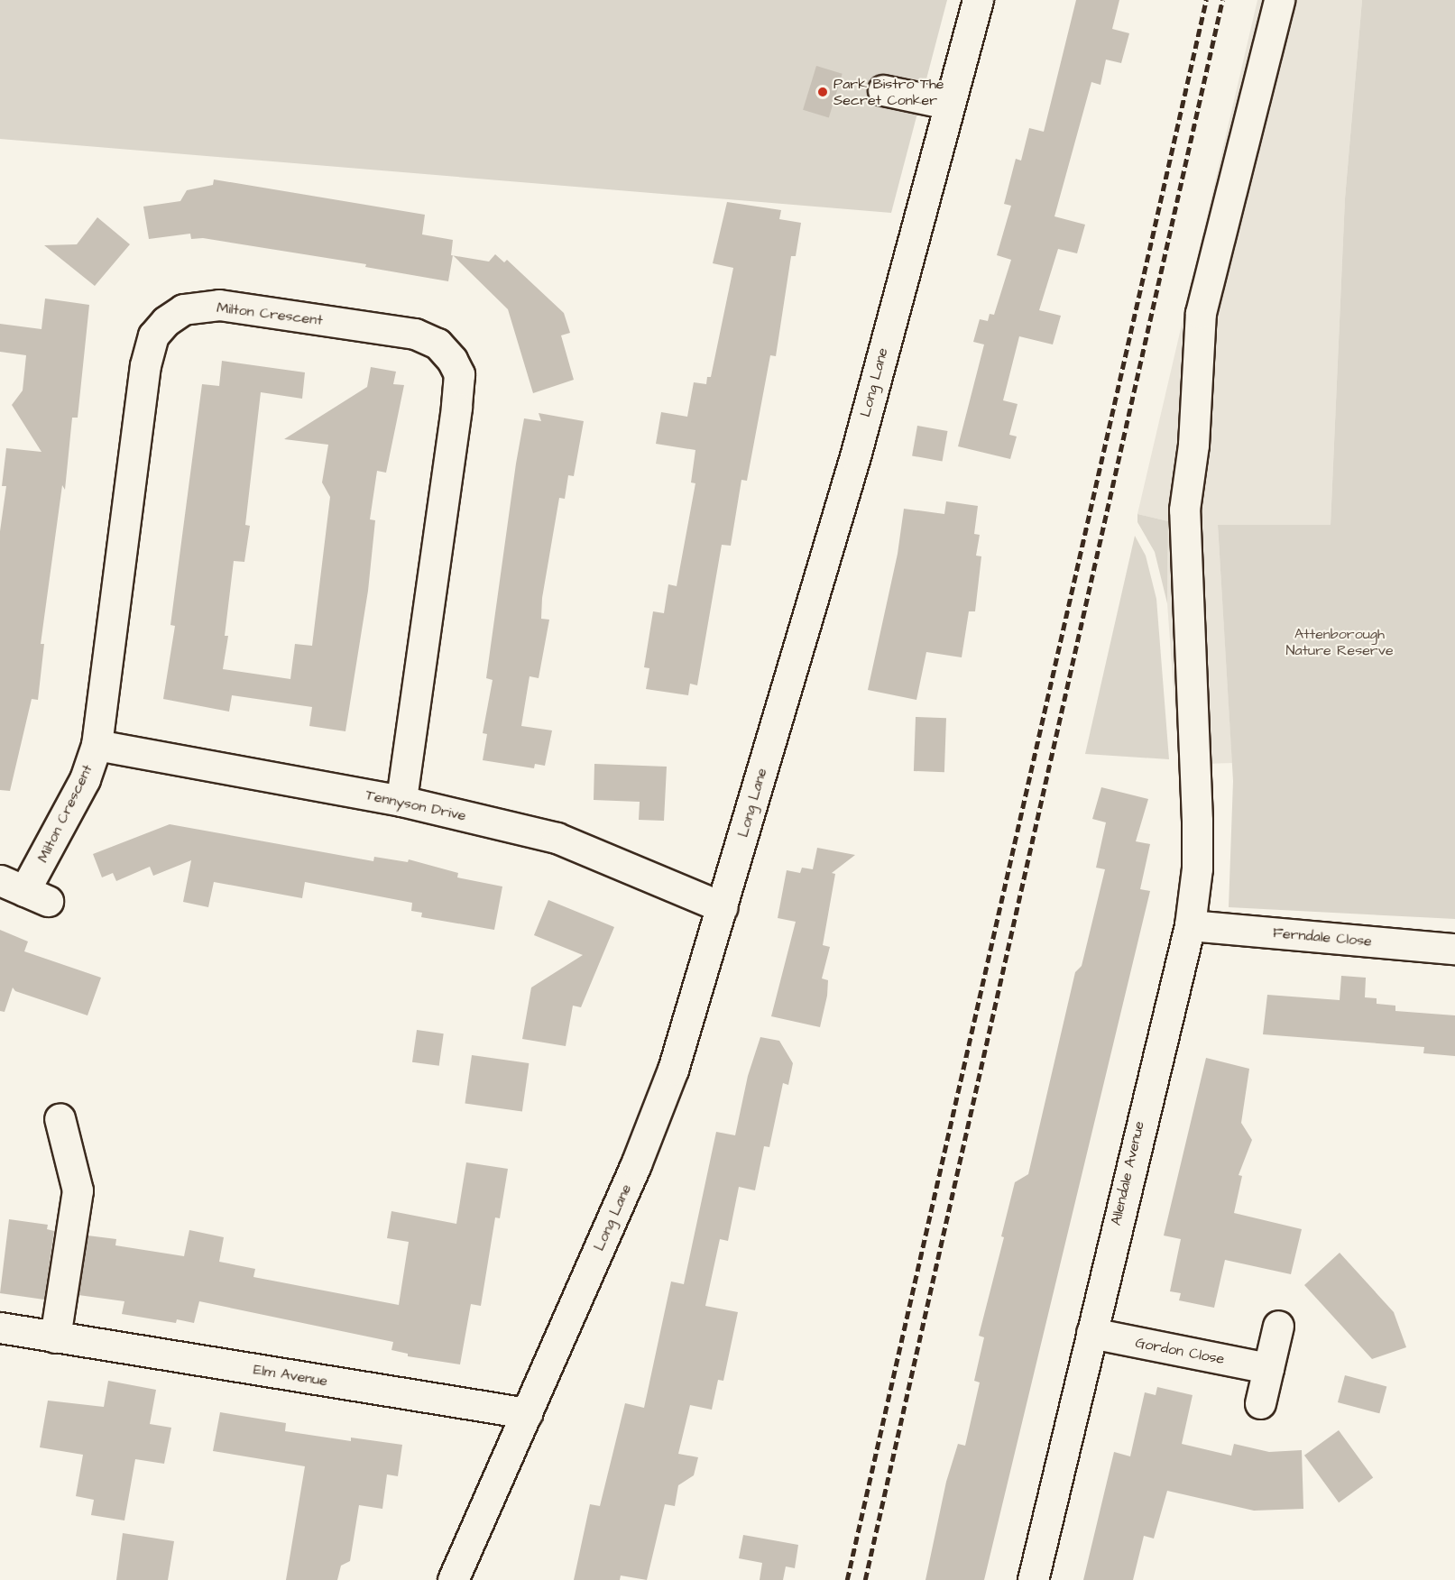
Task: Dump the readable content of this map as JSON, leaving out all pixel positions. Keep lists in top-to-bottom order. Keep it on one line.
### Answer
{"streets":{"street":["Milton Crescent","Long Lane","Tennyson Drive","Ferndale Close","Allendale Avenue","Gordon Close","Elm Avenue"]},"crossings":[["Milton Crescent","Tennyson Drive"],["Long Lane","Tennyson Drive"],["Long Lane","Elm Avenue"],["Ferndale Close","Allendale Avenue"],["Allendale Avenue","Gordon Close"]],"parks":["Attenborough Nature Reserve"],"places":["Park Bistro The Secret Conker"]}
